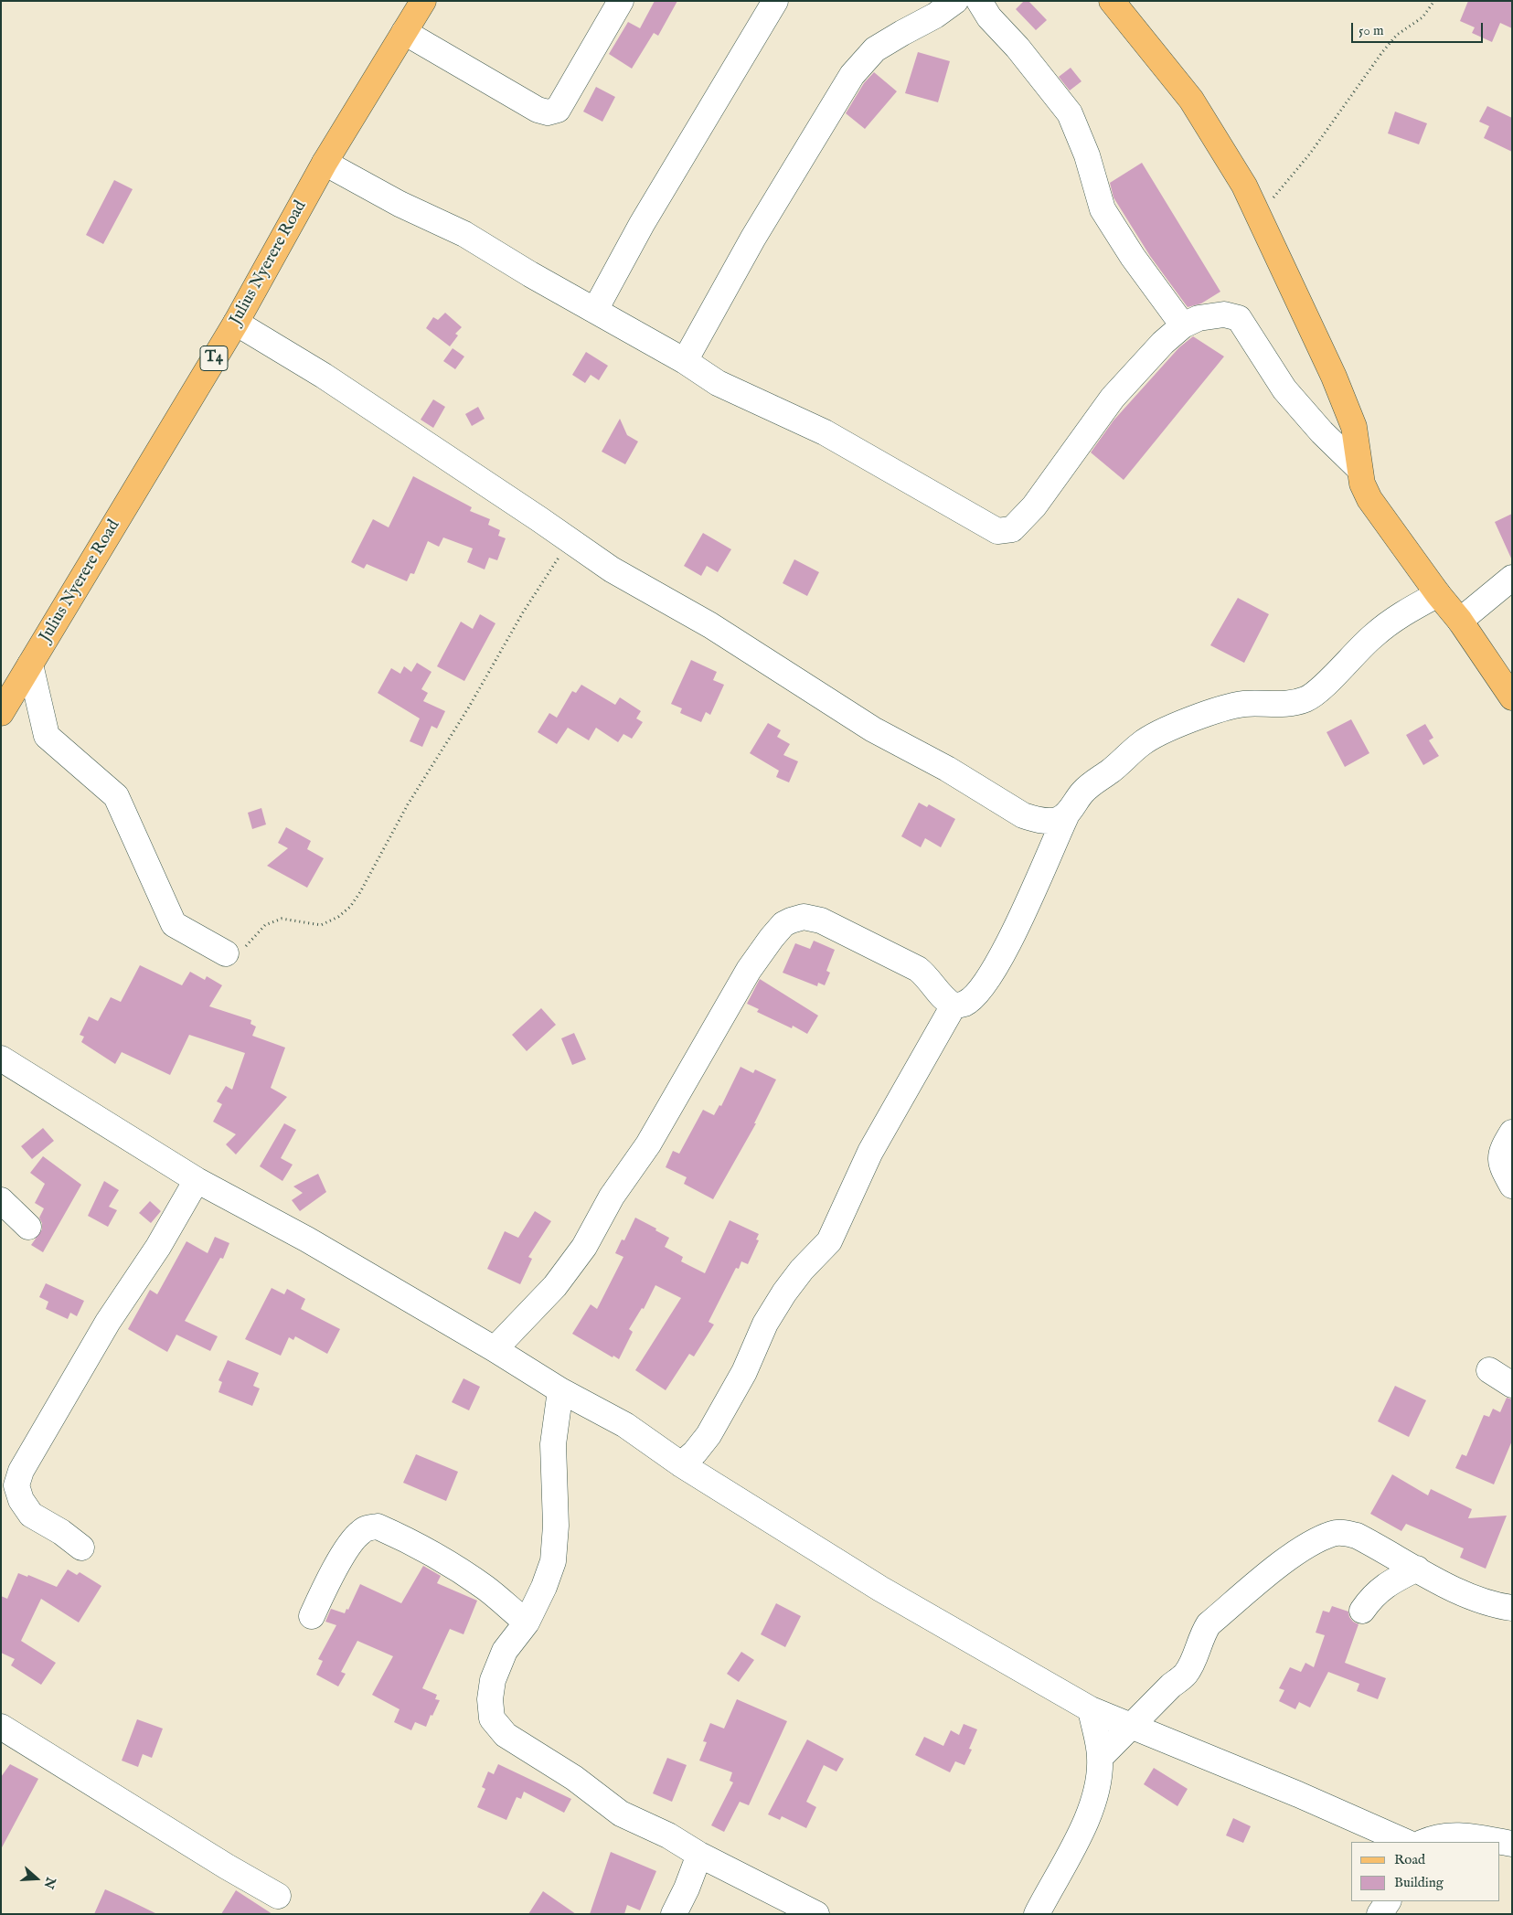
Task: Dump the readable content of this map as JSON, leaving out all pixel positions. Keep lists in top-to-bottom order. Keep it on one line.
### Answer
{"streets":{"main road":["Julius Nyerere Road","T4"]},"legend":["Road","Building"],"scale_bar":"50 m","north":"right"}
